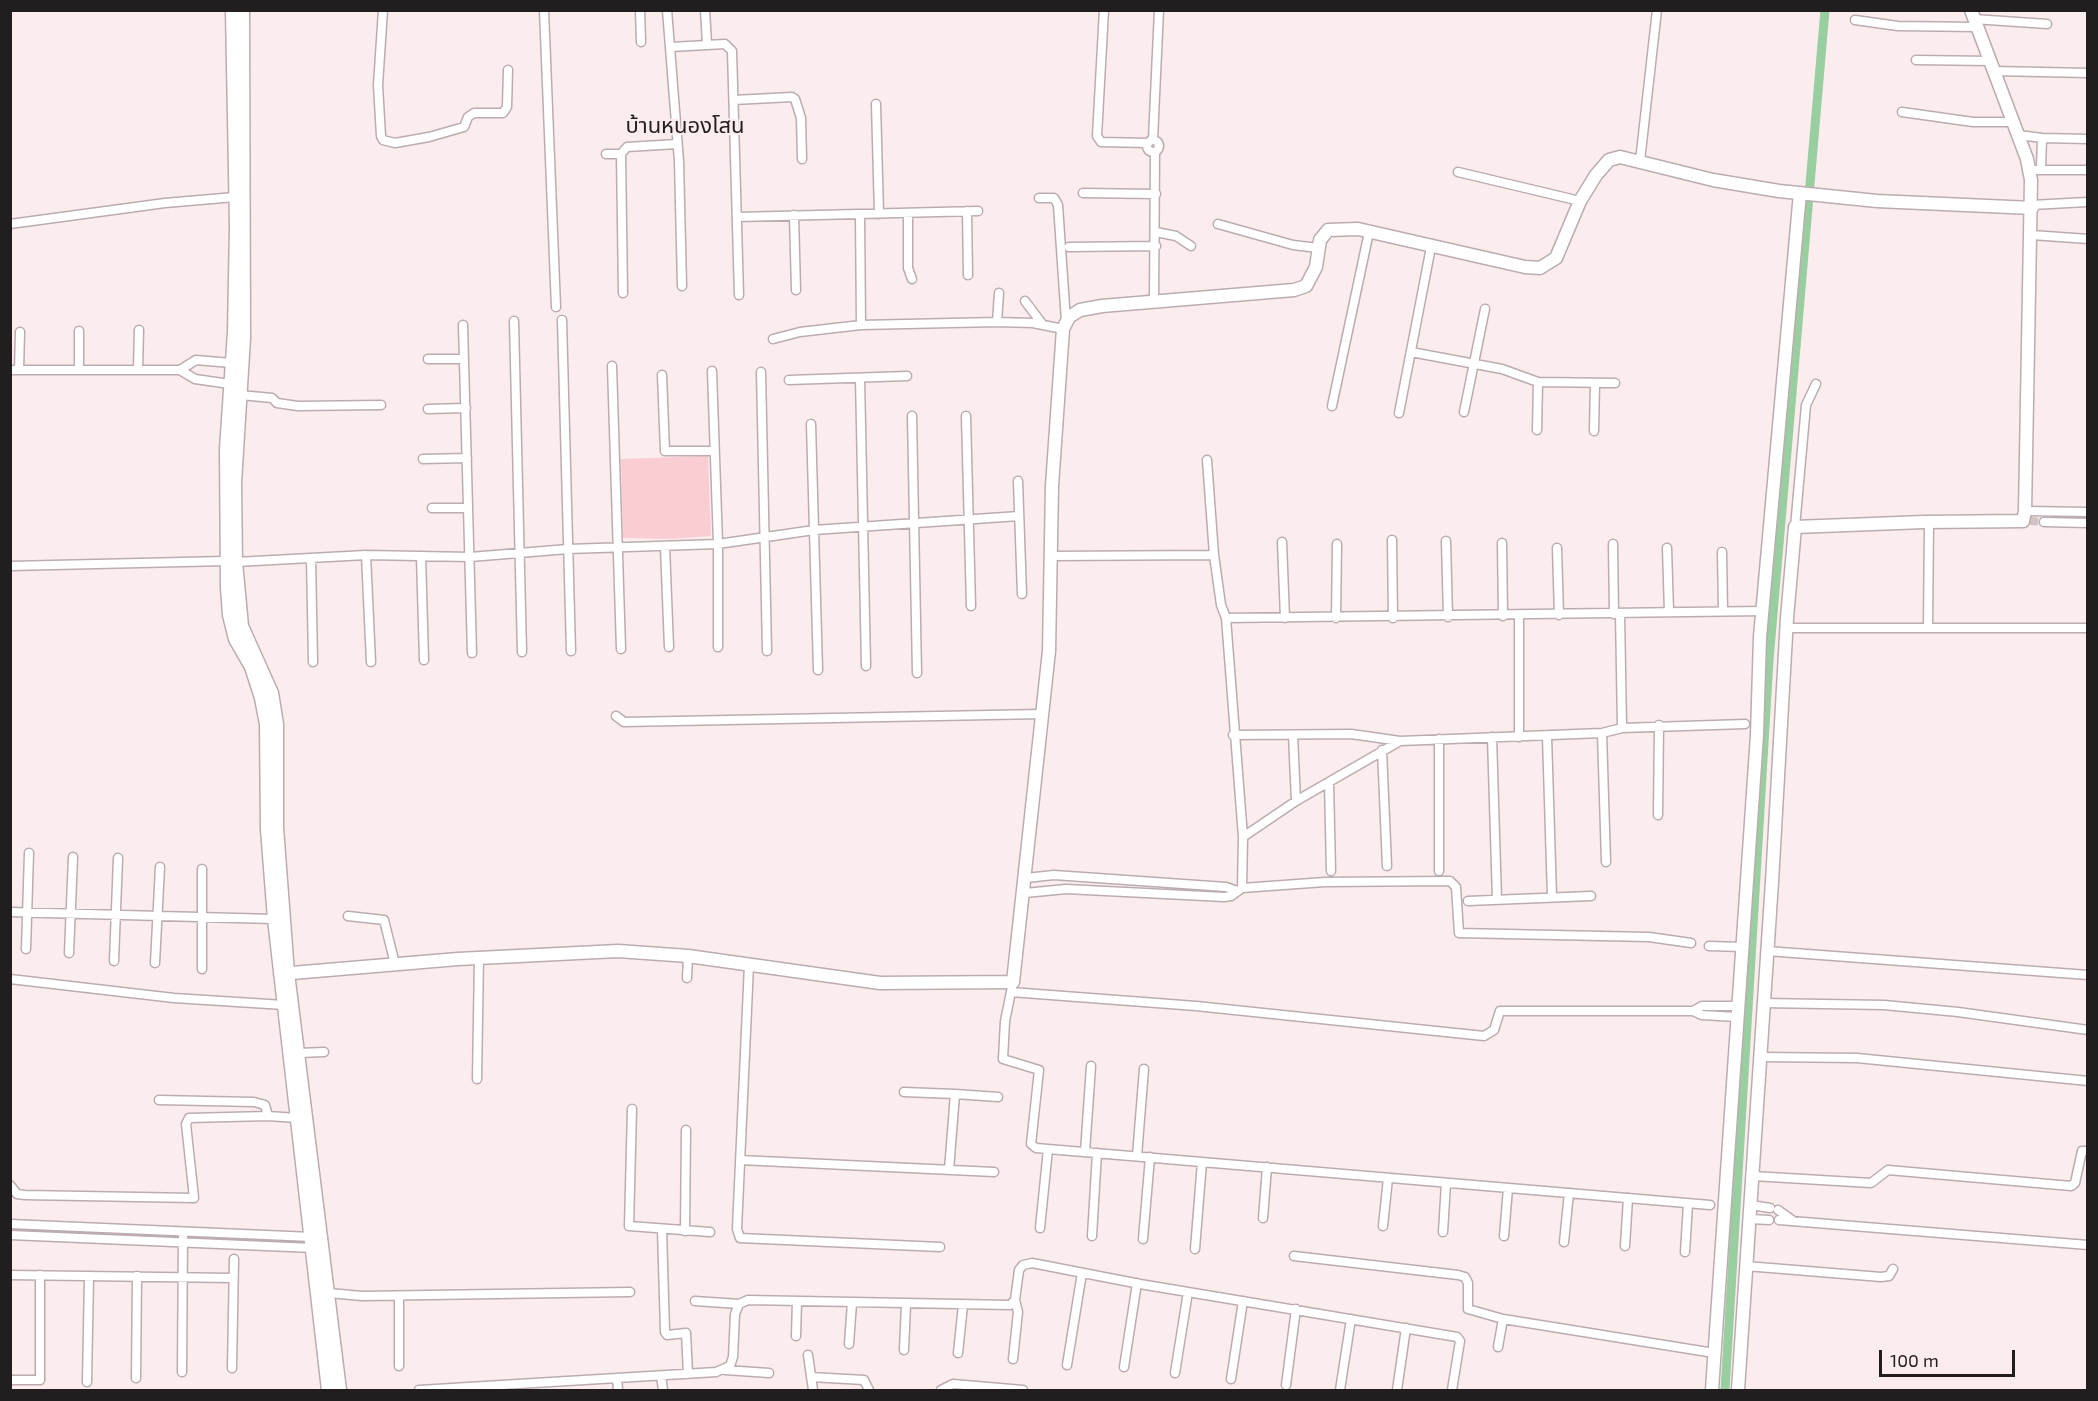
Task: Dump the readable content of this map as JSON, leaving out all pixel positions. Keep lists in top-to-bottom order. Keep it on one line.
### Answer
{"districts":["บ้านหนองโสน"],"scale_bar":"100 m"}
